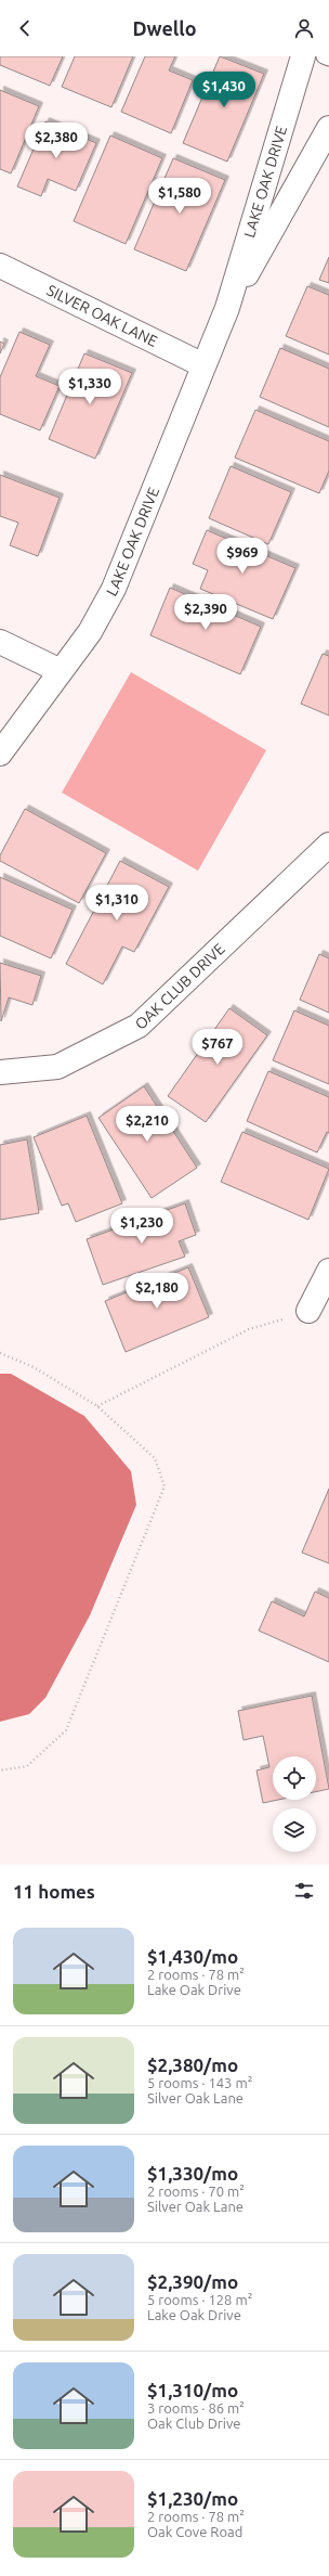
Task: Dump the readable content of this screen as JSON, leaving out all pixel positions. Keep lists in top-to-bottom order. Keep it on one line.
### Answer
{"streets":{"street":["LAKE OAK DRIVE","SILVER OAK LANE","OAK CLUB DRIVE"]},"crossings":[["LAKE OAK DRIVE","SILVER OAK LANE"]],"page":{"header":"Dwello","price":["$1,430","$2,380","$1,580","$1,330","$969","$2,390","$1,310","$767","$2,210","$1,230","$2,180"],"heading":"11 homes","list":[{"name":"$1,430/mo","note":"2 rooms · 78 m² · Lake Oak Drive"},{"name":"$2,380/mo","note":"5 rooms · 143 m² · Silver Oak Lane"},{"name":"$1,330/mo","note":"2 rooms · 70 m² · Silver Oak Lane"},{"name":"$2,390/mo","note":"5 rooms · 128 m² · Lake Oak Drive"},{"name":"$1,310/mo","note":"3 rooms · 86 m² · Oak Club Drive"},{"name":"$1,230/mo","note":"2 rooms · 78 m² · Oak Cove Road"}]}}
